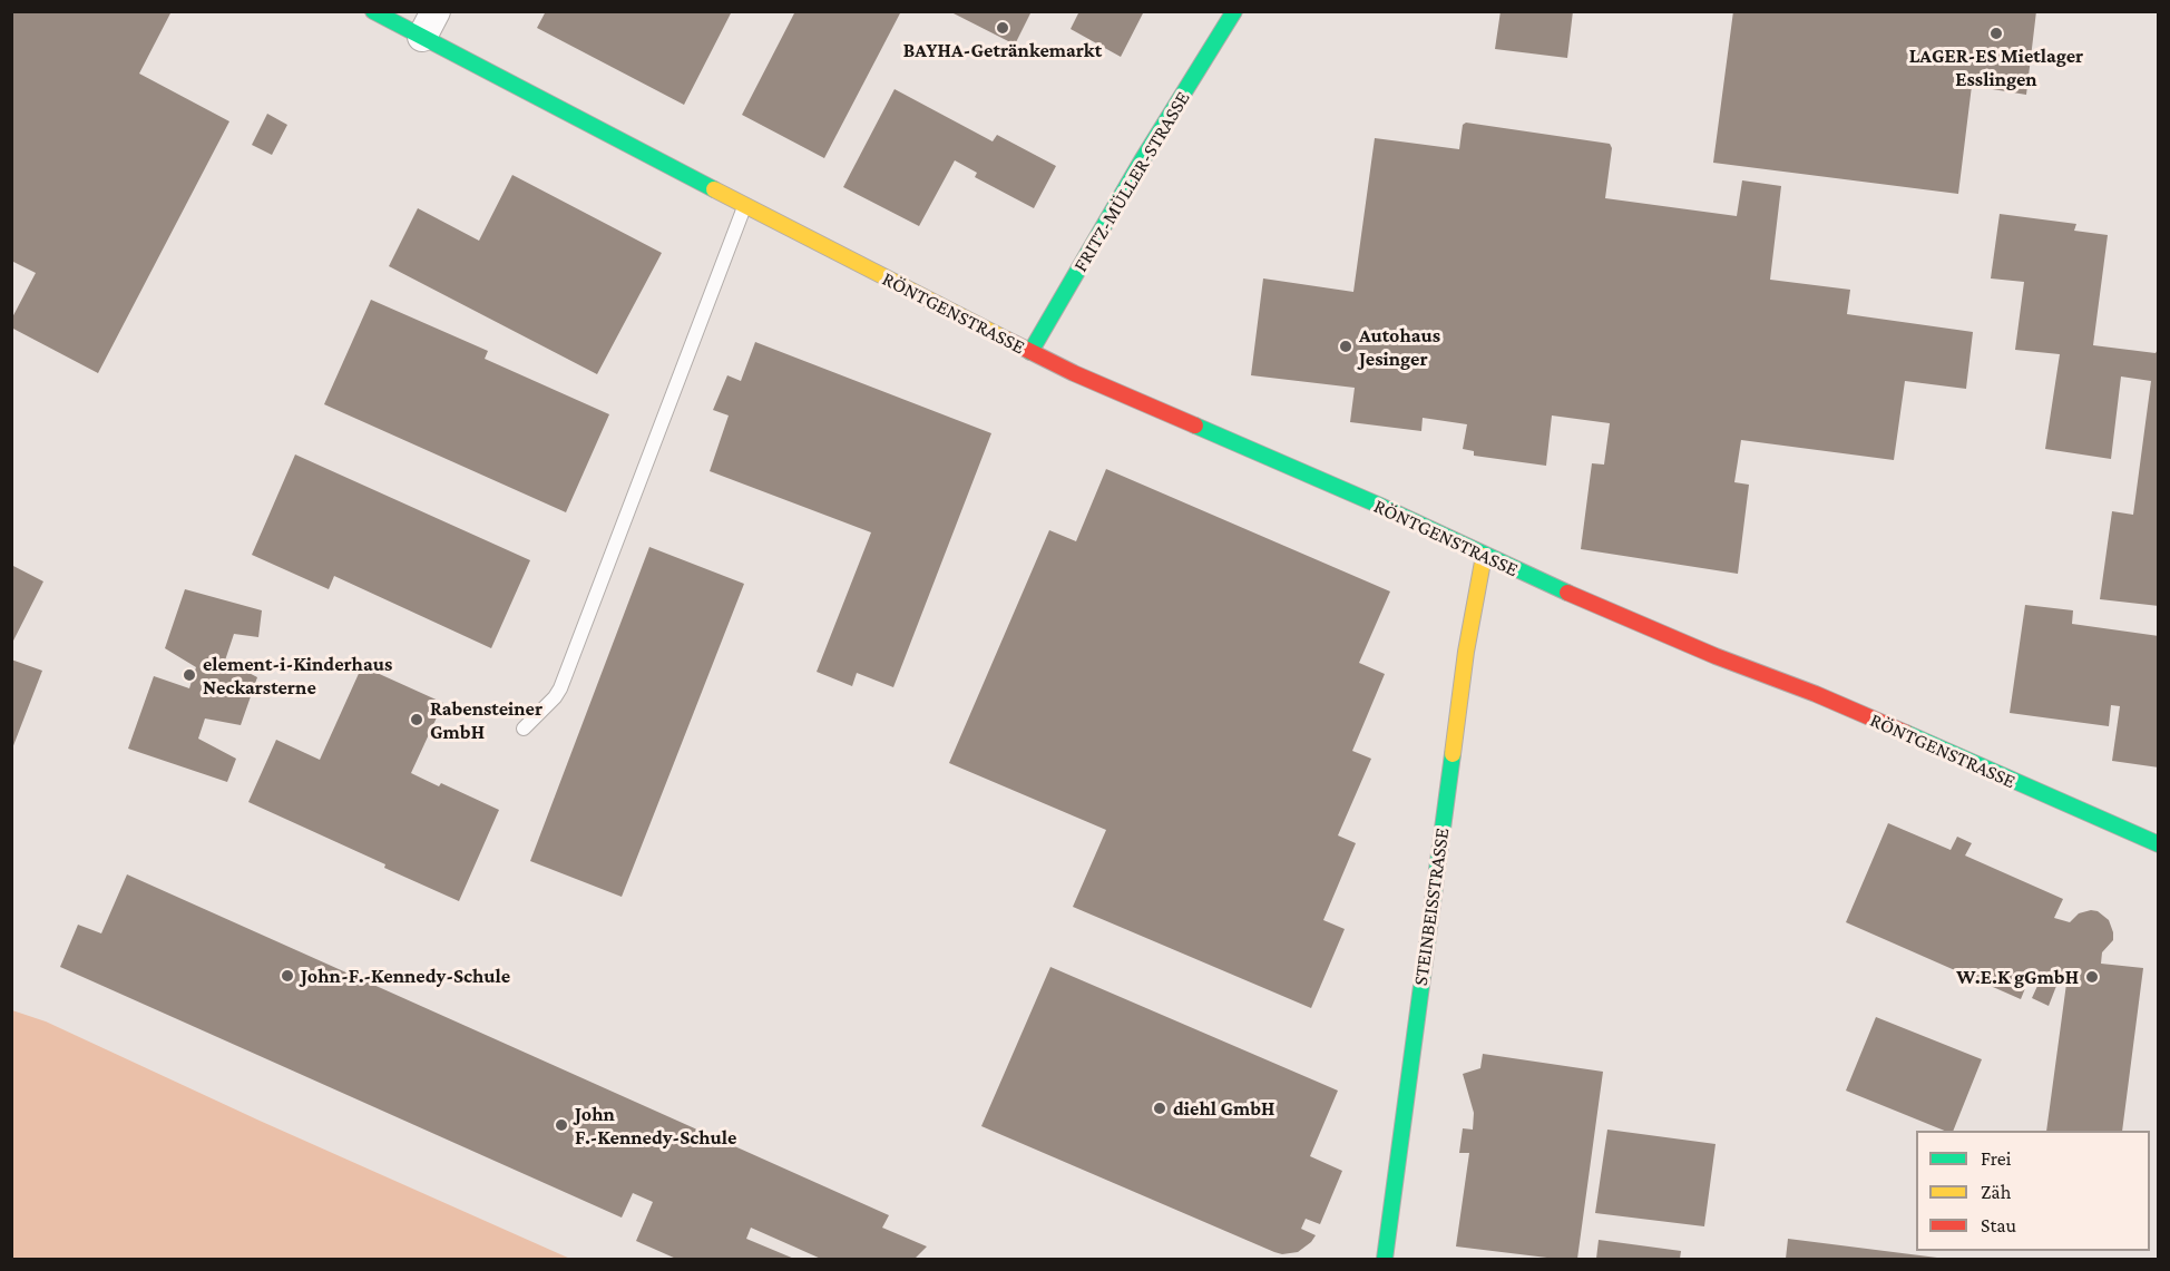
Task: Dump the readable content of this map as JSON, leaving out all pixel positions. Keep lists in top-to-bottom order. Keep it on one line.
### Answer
{"streets":{"street":["FRITZ-MÜLLER-STRASSE","RÖNTGENSTRASSE","STEINBEISSTRASSE"]},"crossings":[["FRITZ-MÜLLER-STRASSE","RÖNTGENSTRASSE"],["RÖNTGENSTRASSE","STEINBEISSTRASSE"]],"places":["BAYHA-Getränkemarkt","LAGER-ES Mietlager Esslingen","Autohaus Jesinger","element-i-Kinderhaus Neckarsterne","Rabensteiner GmbH","John-F.-Kennedy-Schule","W.E.K gGmbH","diehl GmbH","John F.-Kennedy-Schule"],"legend":["Frei","Zäh","Stau"]}
